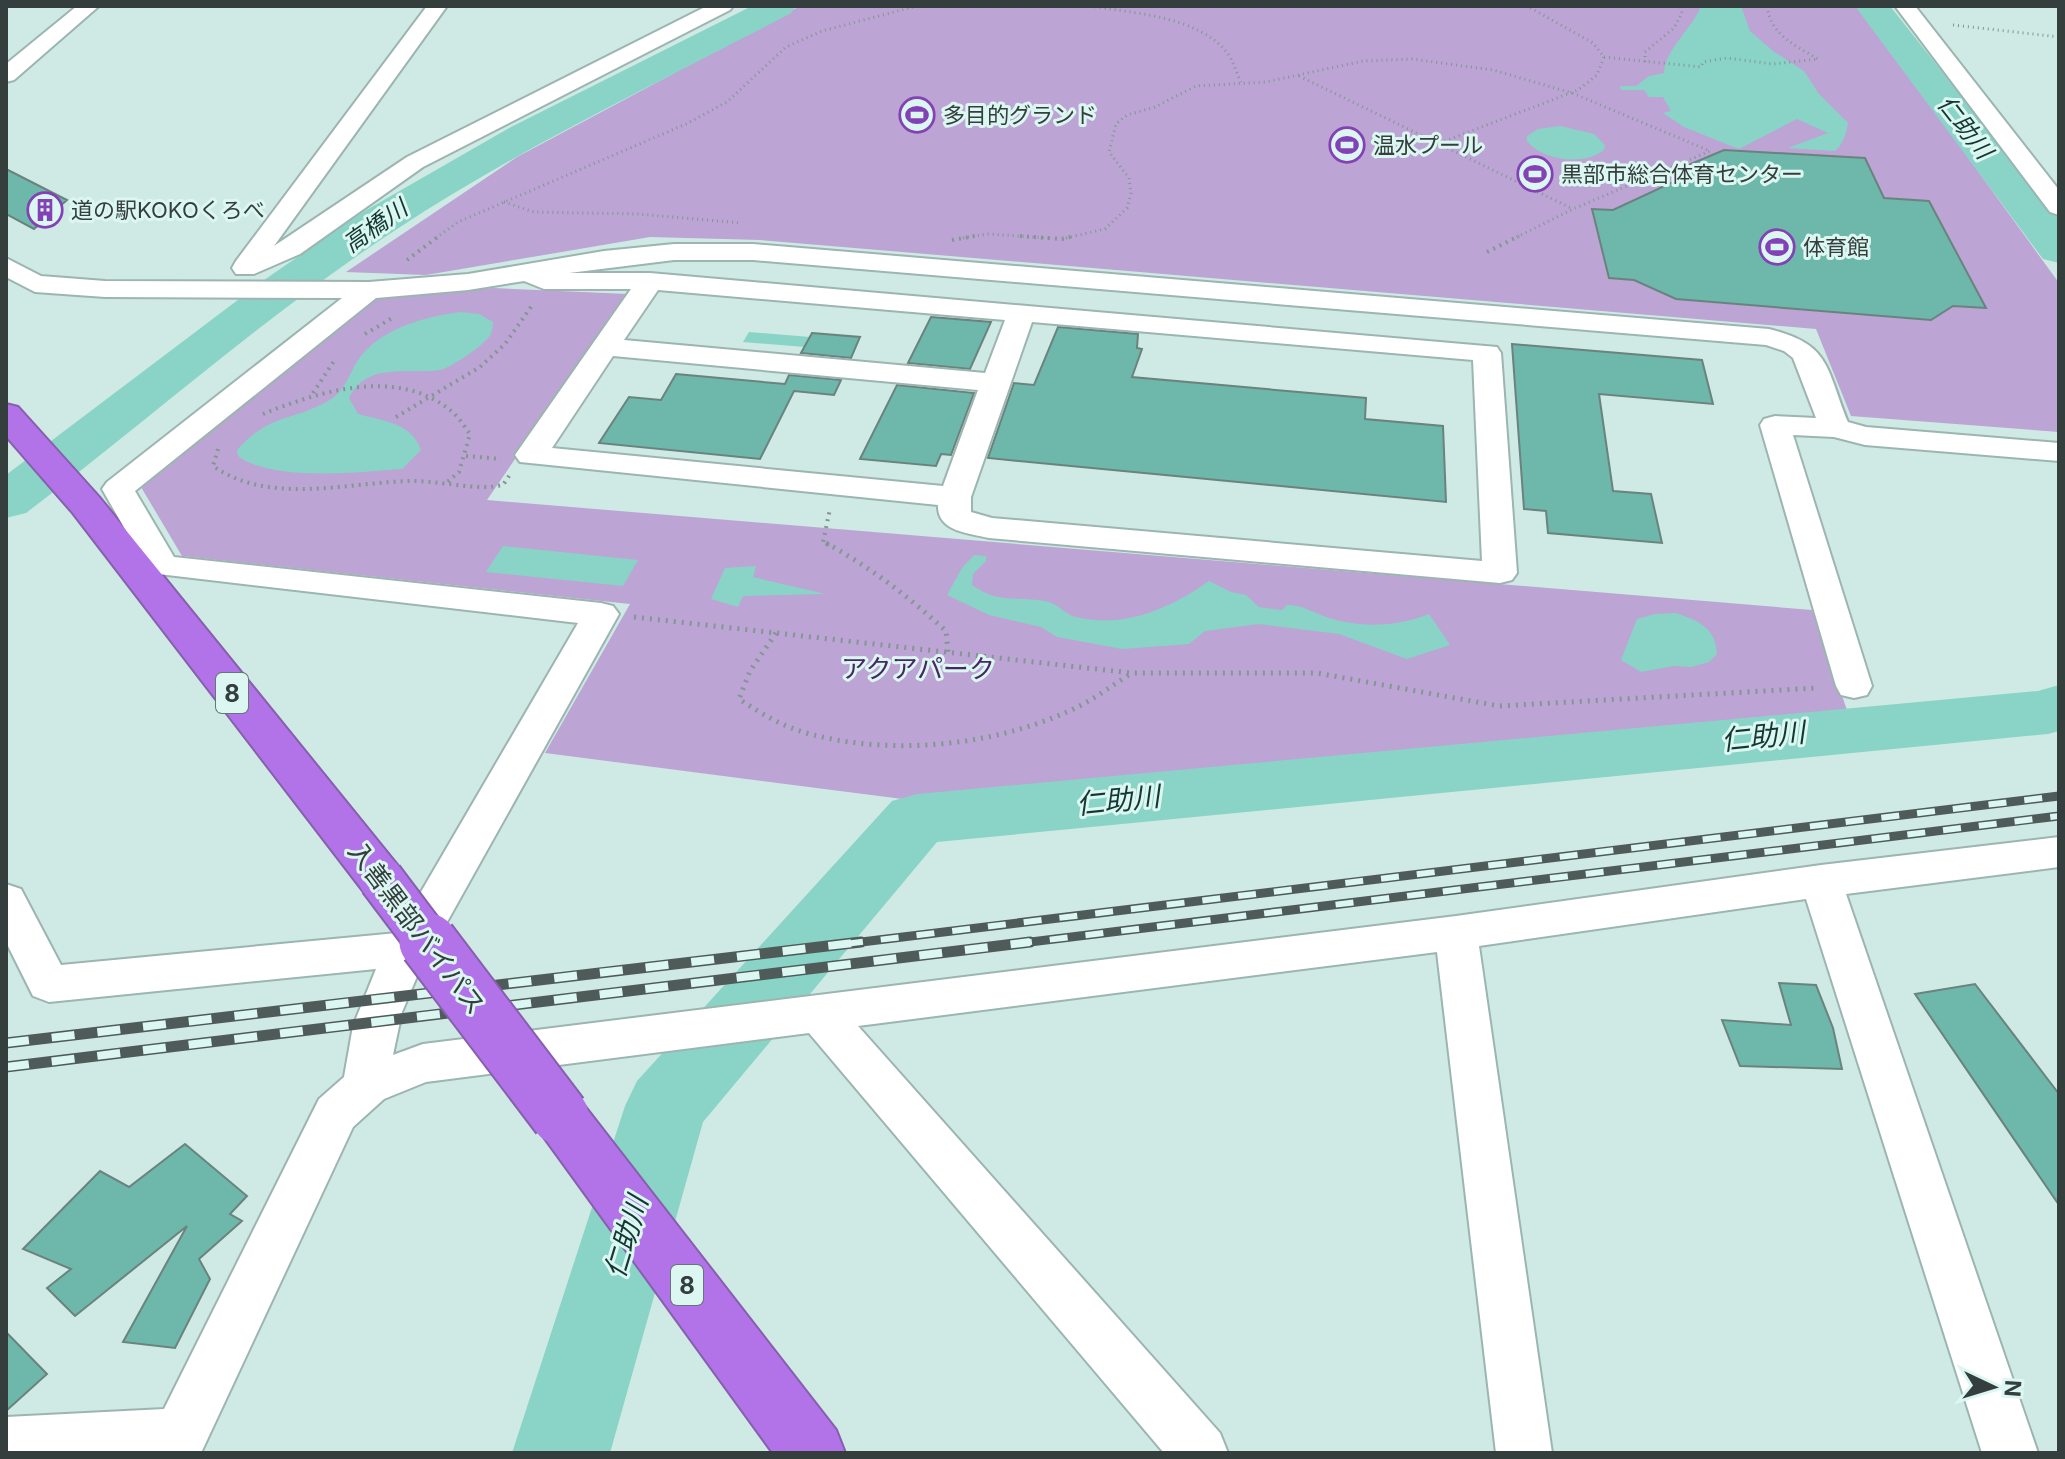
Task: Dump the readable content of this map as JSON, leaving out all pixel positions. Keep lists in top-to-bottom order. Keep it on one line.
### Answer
{"streets":{"highway":["8","入善黒部バイパス"]},"water":["仁助川","高橋川"],"parks":["アクアパーク"],"places":{"sports":["多目的グランド","温水プール","黒部市総合体育センター","体育館"],"building":["道の駅KOKOくろべ"]},"north":"right"}
